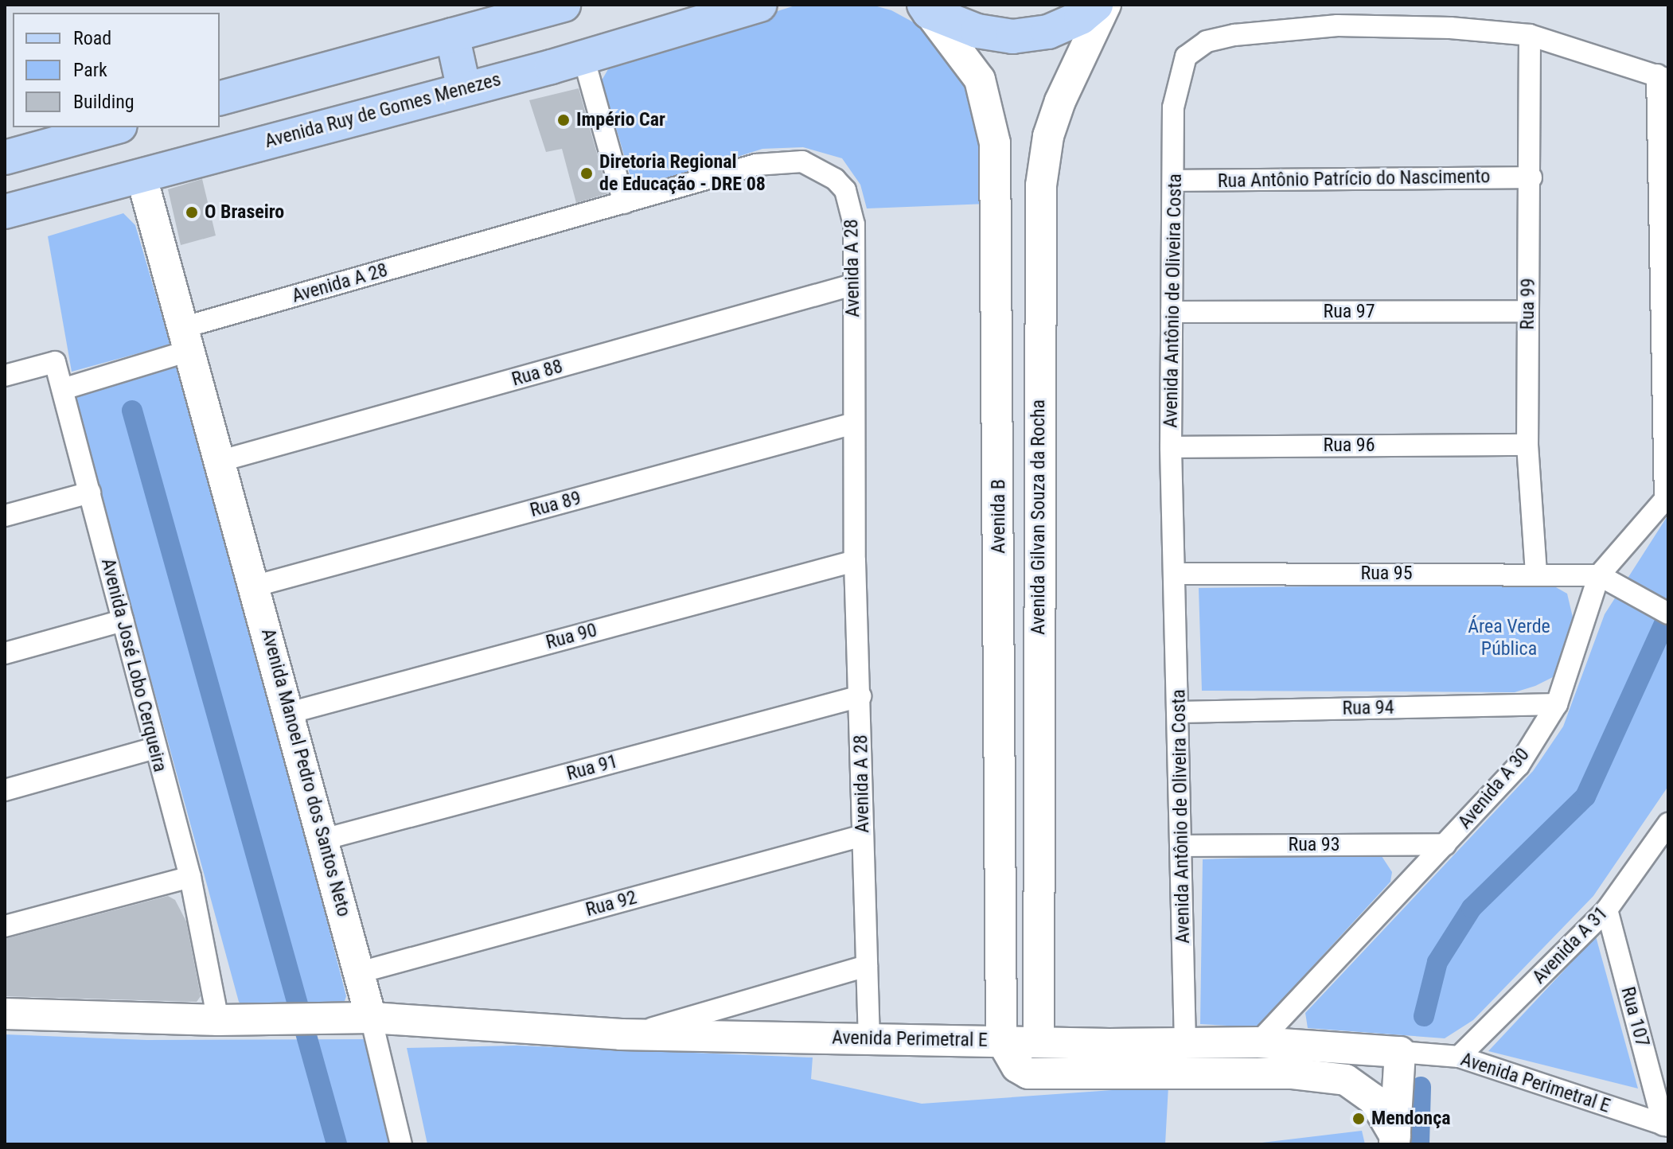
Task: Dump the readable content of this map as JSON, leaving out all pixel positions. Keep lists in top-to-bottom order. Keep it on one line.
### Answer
{"streets":{"main road":["Avenida Ruy de Gomes Menezes"],"street":["Rua Antônio Patrício do Nascimento","Avenida A 28","Avenida Antônio de Oliveira Costa","Rua 99","Rua 97","Rua 88","Rua 96","Rua 89","Avenida B","Avenida Gilvan Souza da Rocha","Rua 95","Rua 90","Avenida José Lobo Cerqueira","Rua 94","Rua 91","Avenida Manoel Pedro dos Santos Neto","Avenida A 30","Rua 93","Rua 92","Avenida A 31","Rua 107","Avenida Perimetral E"]},"crossings":[["Avenida Ruy de Gomes Menezes","Avenida Manoel Pedro dos Santos Neto"],["Rua Antônio Patrício do Nascimento","Avenida Antônio de Oliveira Costa"],["Rua Antônio Patrício do Nascimento","Rua 99"],["Avenida A 28","Rua 88"],["Avenida A 28","Rua 89"],["Avenida A 28","Rua 90"],["Avenida A 28","Avenida José Lobo Cerqueira"],["Avenida A 28","Rua 91"],["Avenida A 28","Avenida Manoel Pedro dos Santos Neto"],["Avenida A 28","Rua 92"],["Avenida A 28","Avenida Perimetral E"],["Avenida Antônio de Oliveira Costa","Rua 99"],["Avenida Antônio de Oliveira Costa","Rua 97"],["Avenida Antônio de Oliveira Costa","Rua 96"],["Avenida Antônio de Oliveira Costa","Rua 95"],["Avenida Antônio de Oliveira Costa","Rua 94"],["Avenida Antônio de Oliveira Costa","Rua 93"],["Avenida Antônio de Oliveira Costa","Avenida Perimetral E"],["Rua 99","Rua 97"],["Rua 99","Rua 96"],["Rua 99","Rua 95"],["Rua 88","Avenida Manoel Pedro dos Santos Neto"],["Rua 89","Avenida Manoel Pedro dos Santos Neto"],["Avenida B","Avenida Perimetral E"],["Avenida Gilvan Souza da Rocha","Avenida Perimetral E"],["Rua 95","Avenida A 30"],["Rua 90","Avenida Manoel Pedro dos Santos Neto"],["Rua 94","Avenida A 30"],["Rua 91","Avenida Manoel Pedro dos Santos Neto"],["Avenida Manoel Pedro dos Santos Neto","Rua 92"],["Avenida Manoel Pedro dos Santos Neto","Avenida Perimetral E"],["Avenida A 30","Rua 93"],["Avenida A 30","Avenida Perimetral E"],["Avenida A 31","Rua 107"],["Avenida A 31","Avenida Perimetral E"],["Rua 107","Avenida Perimetral E"]],"parks":["Área Verde Pública"],"places":["Império Car","Diretoria Regional de Educação - DRE 08","O Braseiro","Mendonça"],"legend":["Road","Park","Building"]}
